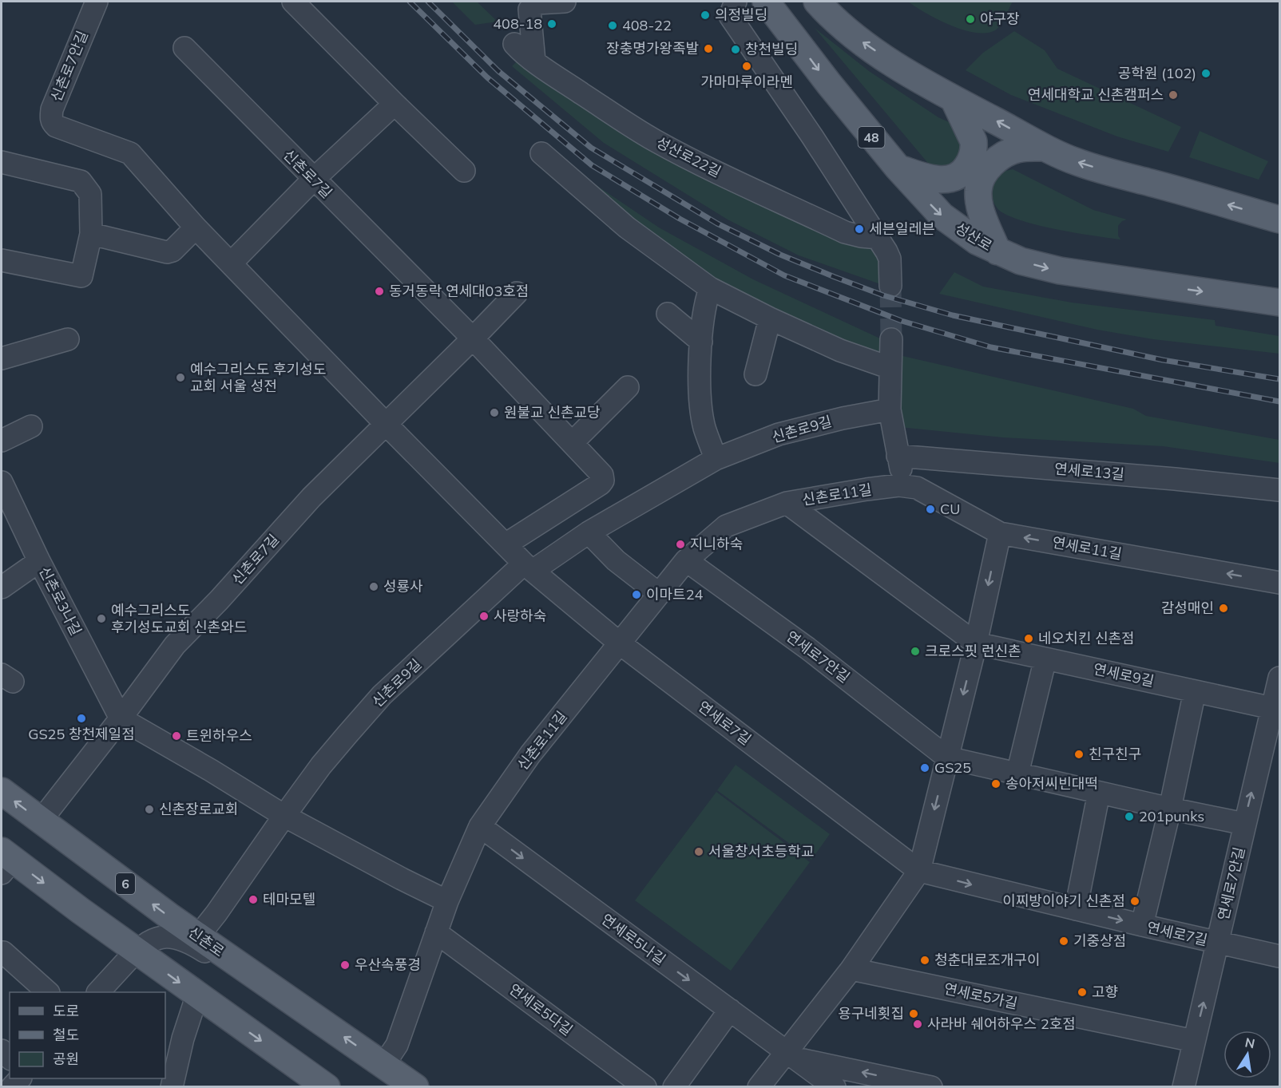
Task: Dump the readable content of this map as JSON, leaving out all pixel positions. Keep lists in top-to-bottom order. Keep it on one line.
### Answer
{"streets":{"main road":["48","성산로","6","신촌로"],"street":["신촌로7안길","성산로22길","신촌로7길","신촌로9길","연세로13길","신촌로11길","연세로11길","신촌로3나길","연세로7안길","연세로9길","연세로7길","연세로5나길","연세로5가길","연세로5다길"]},"crossings":[["신촌로7안길","신촌로7길"],["신촌로7길","신촌로3나길"],["신촌로7길","신촌로"],["신촌로9길","연세로7길"],["신촌로9길","신촌로"],["신촌로11길","연세로11길"],["신촌로11길","연세로7안길"],["신촌로11길","연세로9길"],["신촌로11길","연세로7길"],["신촌로11길","연세로5나길"],["신촌로11길","신촌로"],["신촌로11길","연세로5다길"],["연세로7안길","연세로9길"],["연세로7안길","연세로7길"]],"one_way":["연세로11길"],"places":["의정빌딩","야구장","408-18","408-22","장충명가왕족발","창천빌딩","가마마루이라멘","공학원 (102)","연세대학교 신촌캠퍼스","세븐일레븐","동거동락 연세대03호점","예수그리스도 후기성도 교회 서울 성전","원불교 신촌교당","CU","지니하숙","성룡사","이마트24","감성매인","사랑하숙","예수그리스도 후기성도교회 신촌와드","네오치킨 신촌점","크로스핏 런신촌","GS25 창천제일점","트윈하우스","친구친구","GS25","송아저씨빈대떡","신촌장로교회","201punks","서울창서초등학교","테마모텔","이찌방이야기 신촌점","기중상점","청춘대로조개구이","우산속풍경","고향","용구네횟집","사라바 쉐어하우스 2호점"],"legend":["도로","철도","공원"],"north":"top"}
